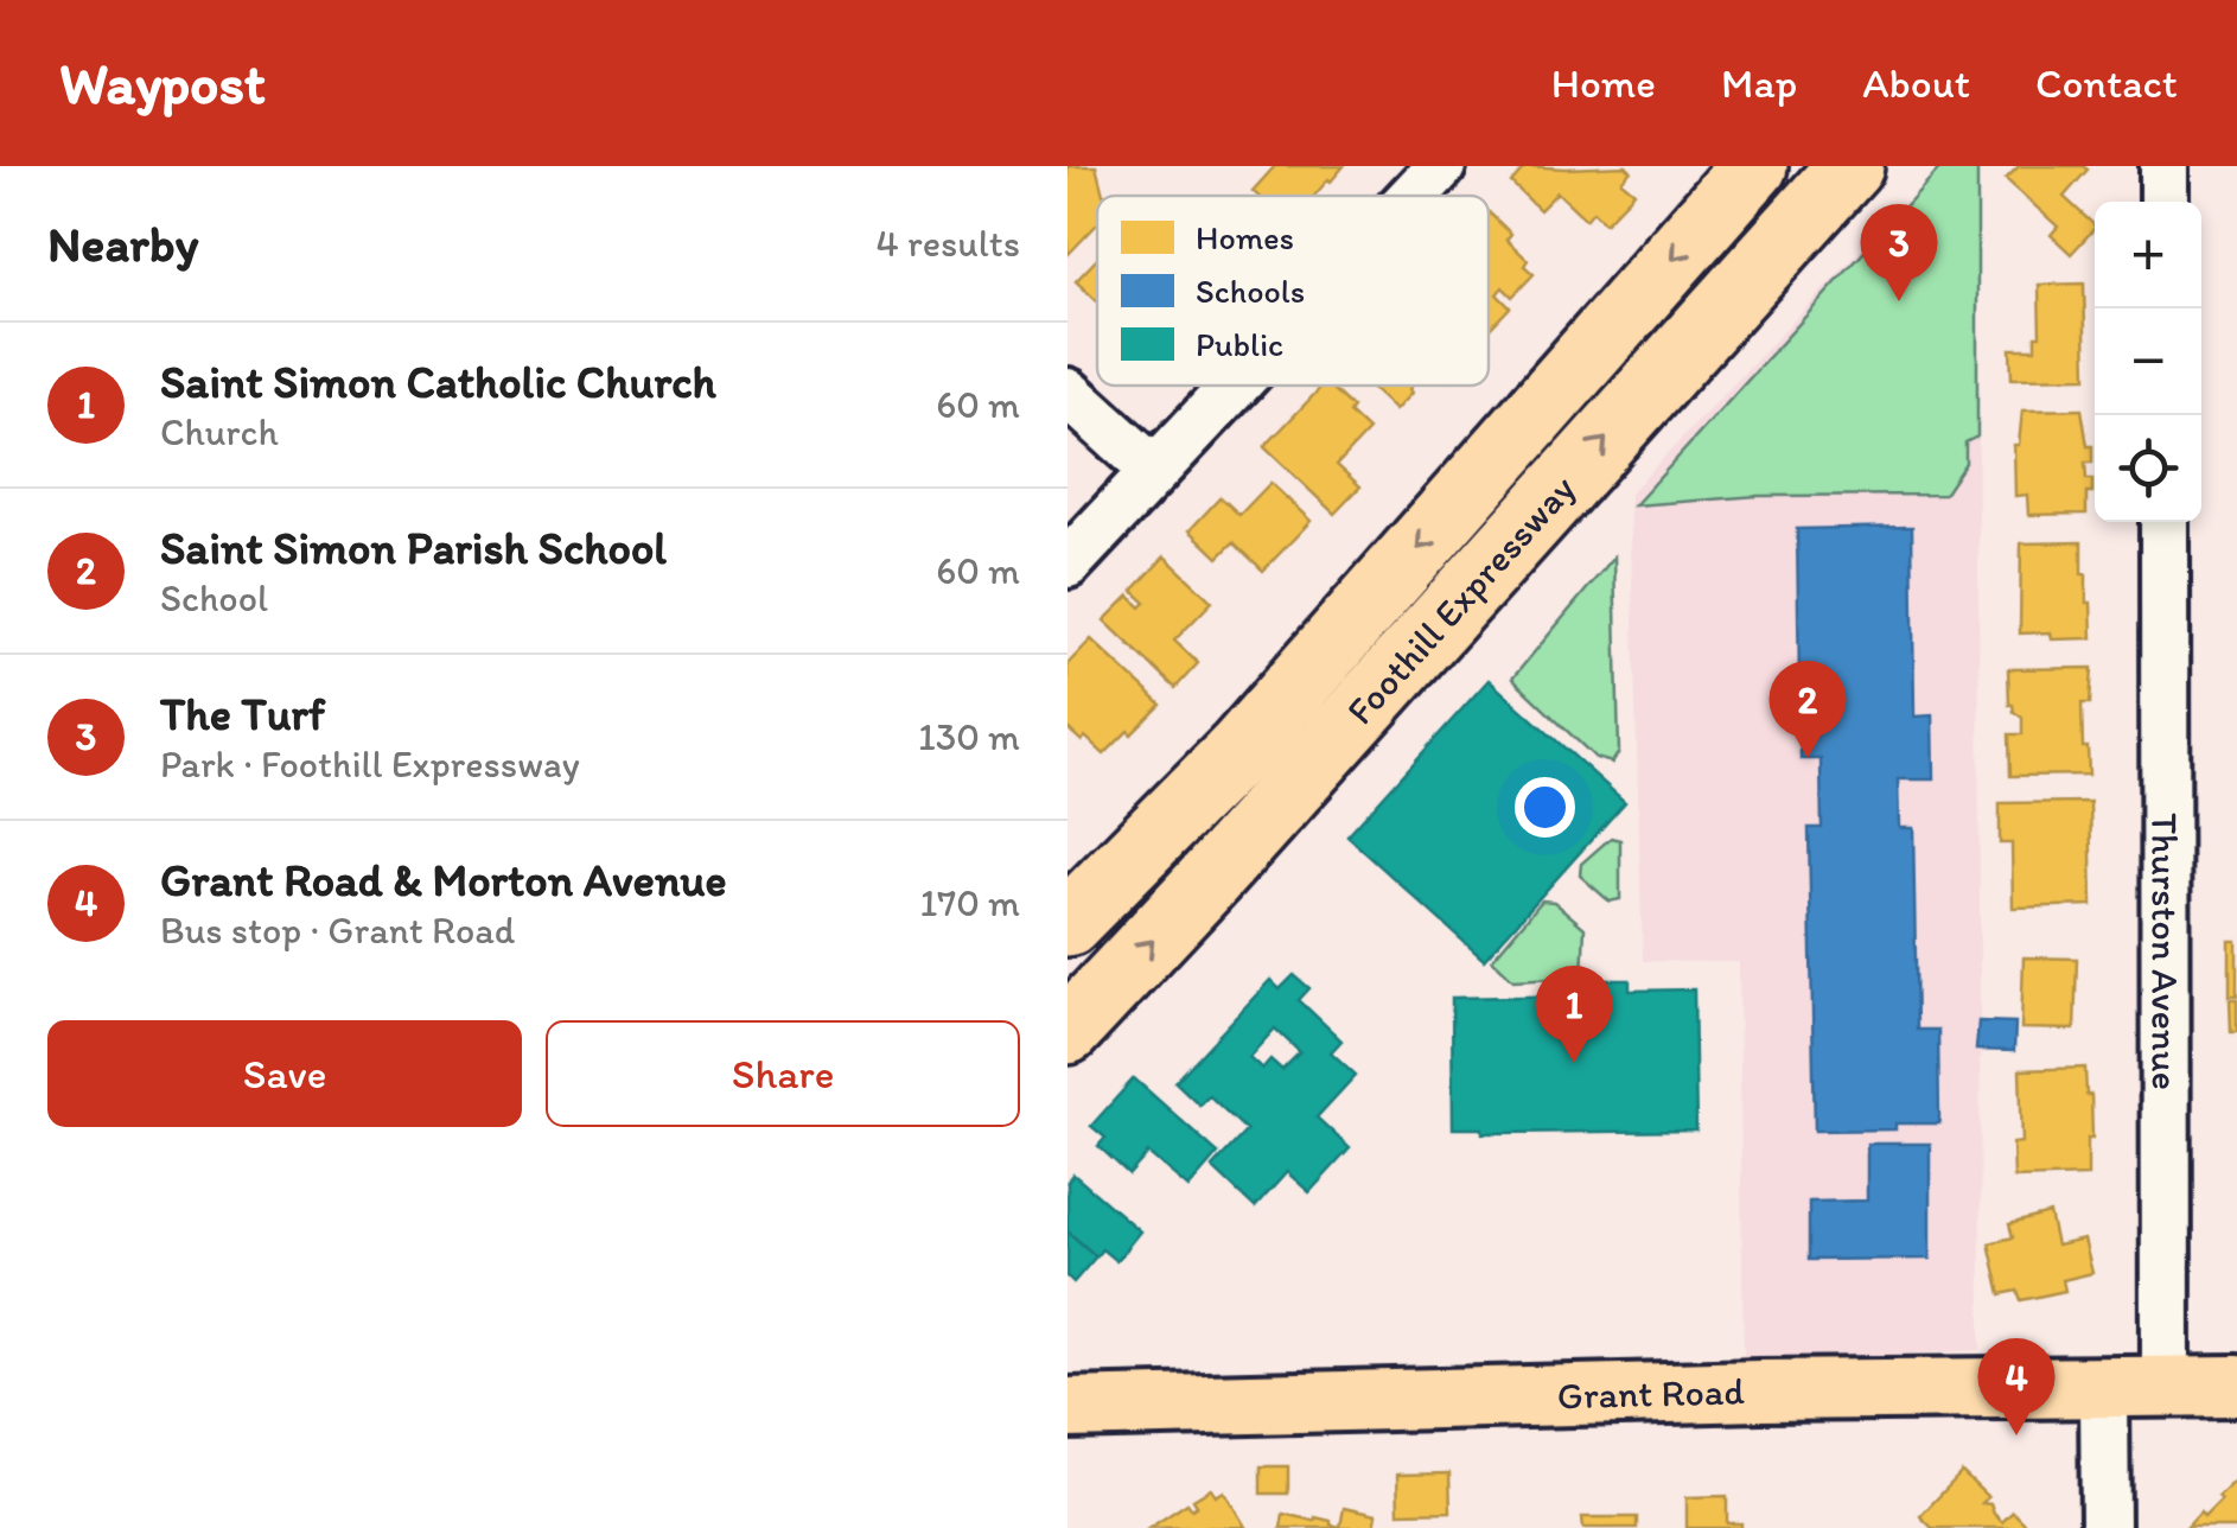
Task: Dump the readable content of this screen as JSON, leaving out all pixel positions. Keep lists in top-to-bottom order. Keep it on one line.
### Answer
{"streets":{"highway":["Foothill Expressway"],"main road":["Grant Road"],"street":["Thurston Avenue"]},"crossings":[["Thurston Avenue","Grant Road"]],"legend":["Homes","Schools","Public"],"page":{"header":"Waypost","nav":["Home","Map","About","Contact"],"heading":["Nearby","4 results"],"map_buttons":["+","−"],"pins":["3","2","1","4"],"list":[{"mark":"1","name":"Saint Simon Catholic Church","note":"Church","value":"60 m"},{"mark":"2","name":"Saint Simon Parish School","note":"School","value":"60 m"},{"mark":"3","name":"The Turf","note":"Park · Foothill Expressway","value":"130 m"},{"mark":"4","name":"Grant Road & Morton Avenue","note":"Bus stop · Grant Road","value":"170 m"}],"buttons":["Save","Share"]}}
